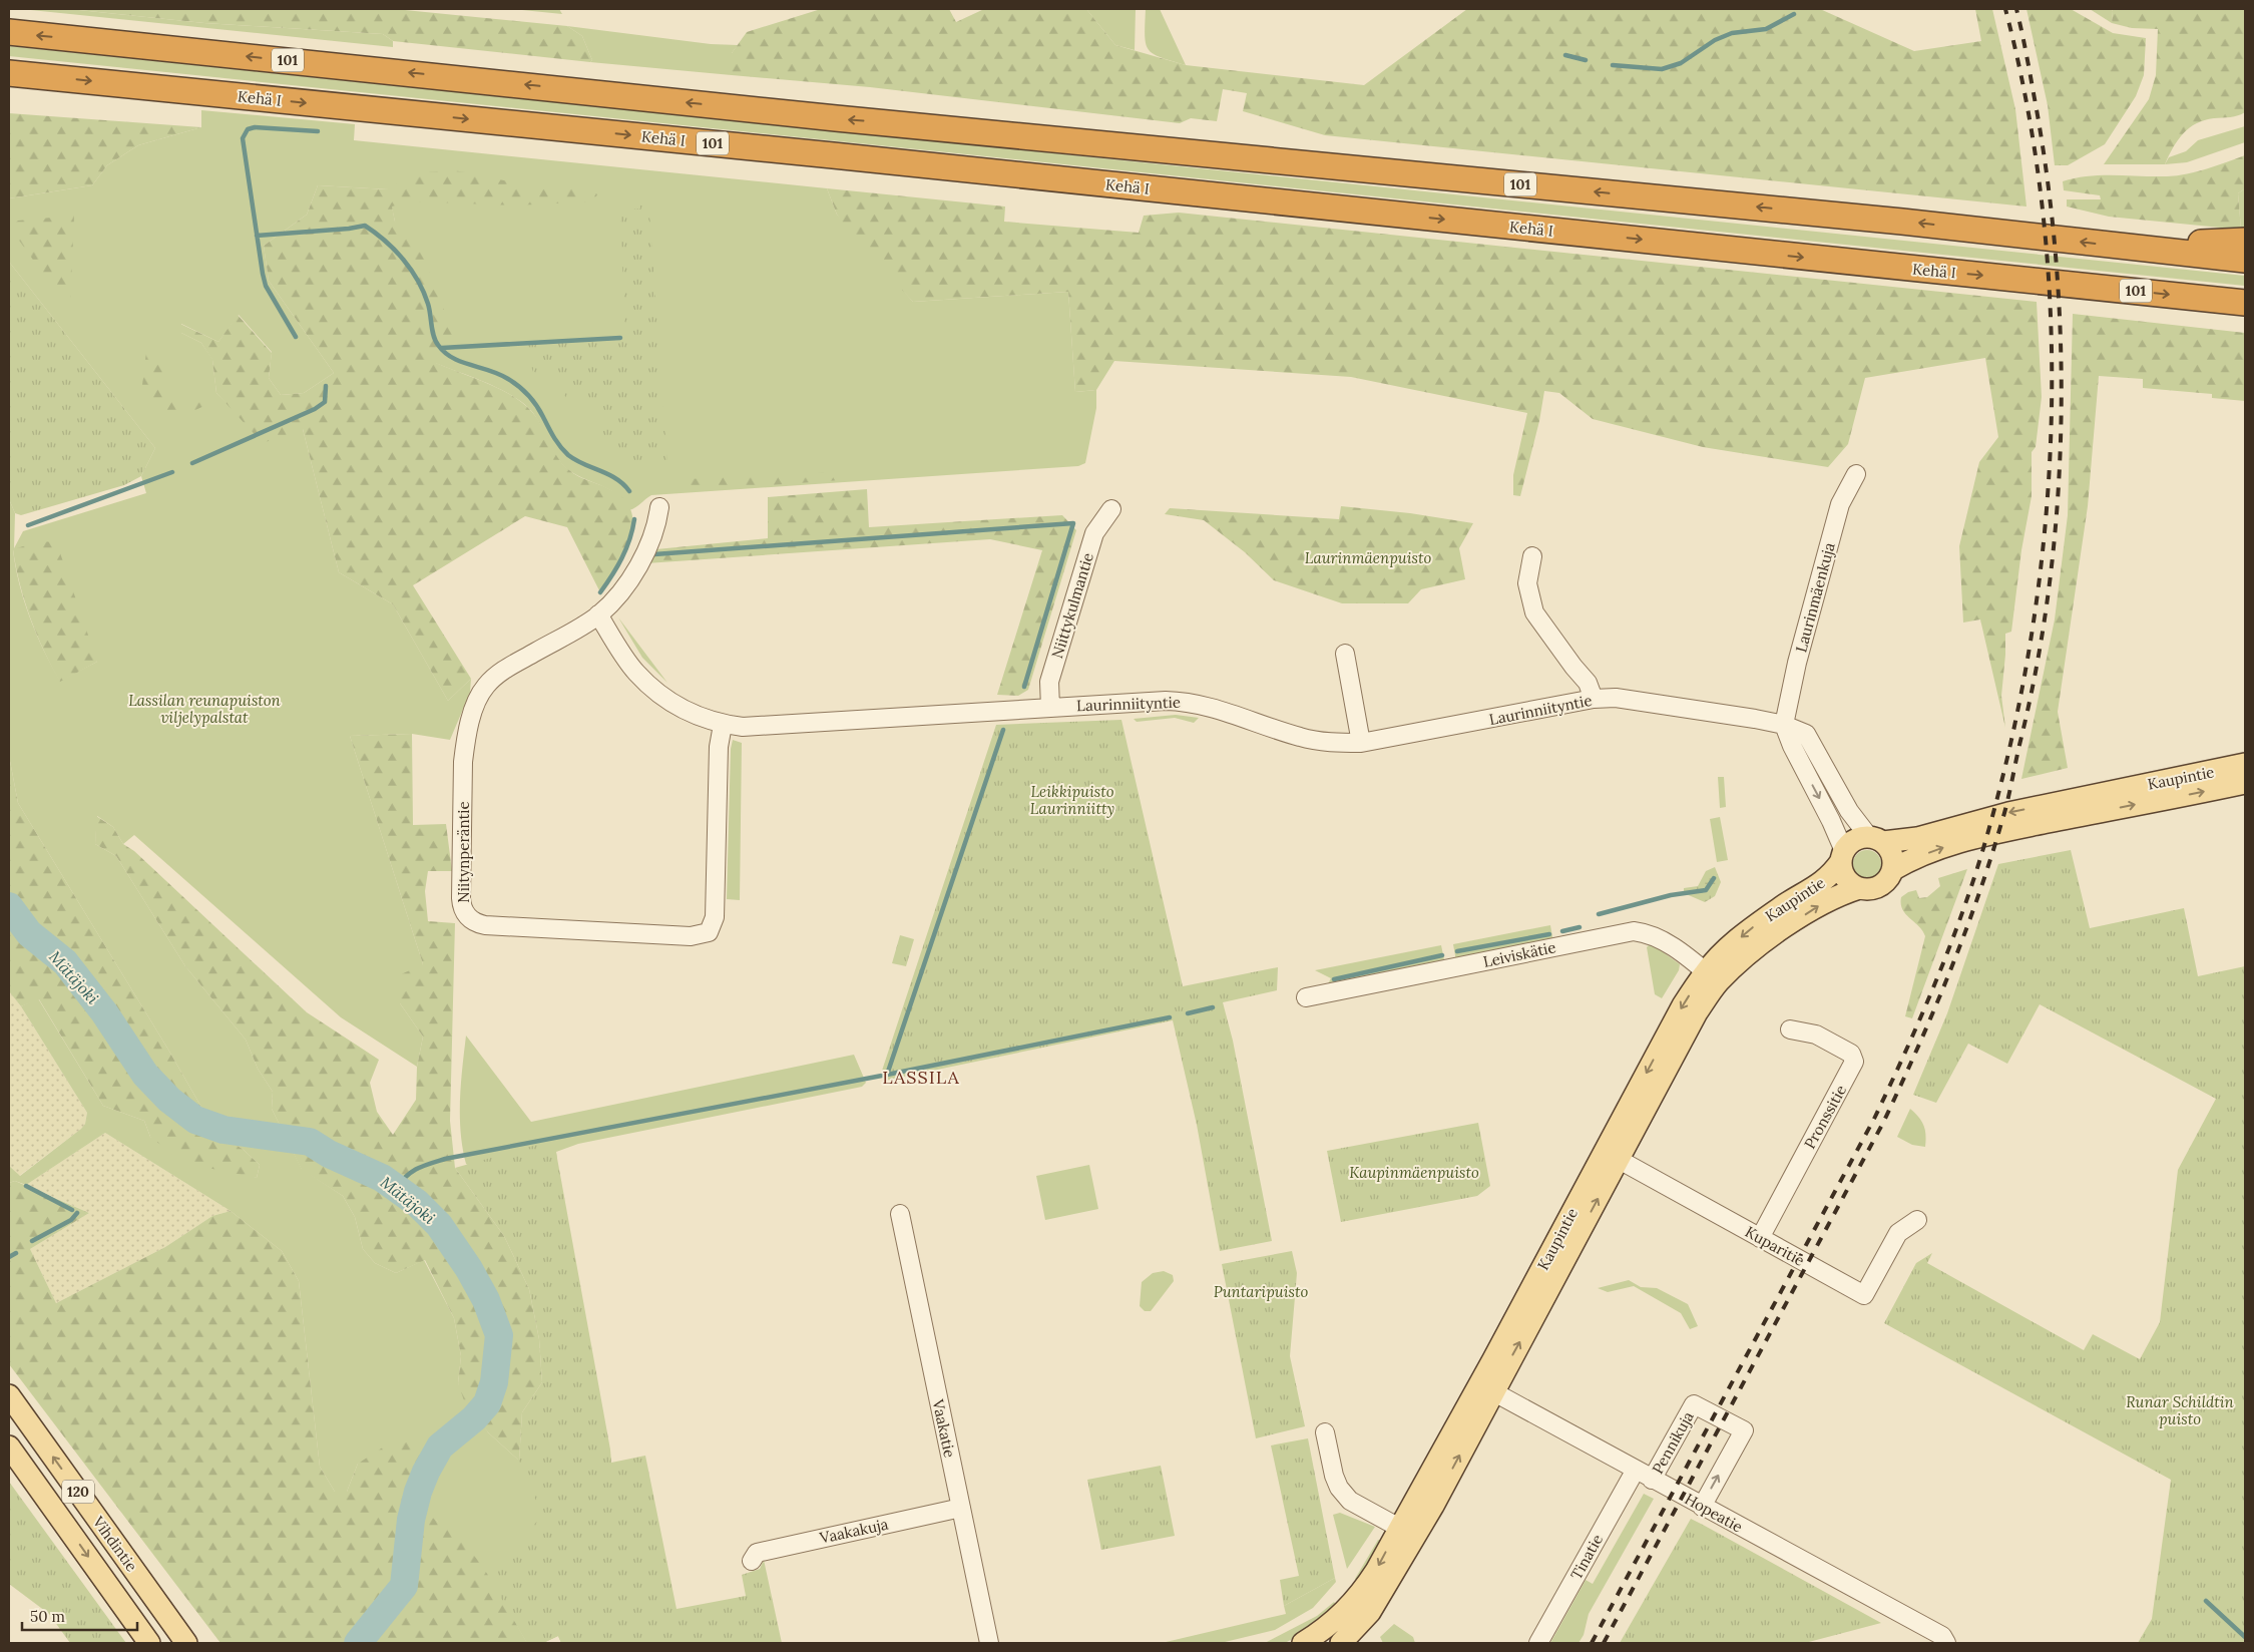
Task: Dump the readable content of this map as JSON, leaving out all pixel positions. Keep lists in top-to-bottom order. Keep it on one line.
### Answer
{"streets":{"highway":["101","Kehä I"],"main road":["Kaupintie","120","Vihdintie"],"street":["Laurinmäenkuja","Niittykulmantie","Laurinniityntie","Niitynperäntie","Leiviskätie","Pronssitie","Kuparitie","Vaakatie","Pennikuja","Hopeatie","Vaakakuja","Tinatie"]},"crossings":[["Laurinmäenkuja","Laurinniityntie"],["Niittykulmantie","Laurinniityntie"],["Laurinniityntie","Kaupintie"],["Laurinniityntie","Niitynperäntie"],["Kaupintie","Leiviskätie"],["Kaupintie","Kuparitie"],["Kaupintie","Hopeatie"],["Pronssitie","Kuparitie"],["Vaakatie","Vaakakuja"],["Pennikuja","Hopeatie"],["Hopeatie","Tinatie"]],"districts":["LASSILA"],"water":["Mätäjoki"],"parks":["Laurinmäenpuisto","Lassilan reunapuiston viljelypalstat","Leikkipuisto Laurinniitty","Kaupinmäenpuisto","Puntaripuisto","Runar Schildtin puisto"],"scale_bar":"50 m"}
